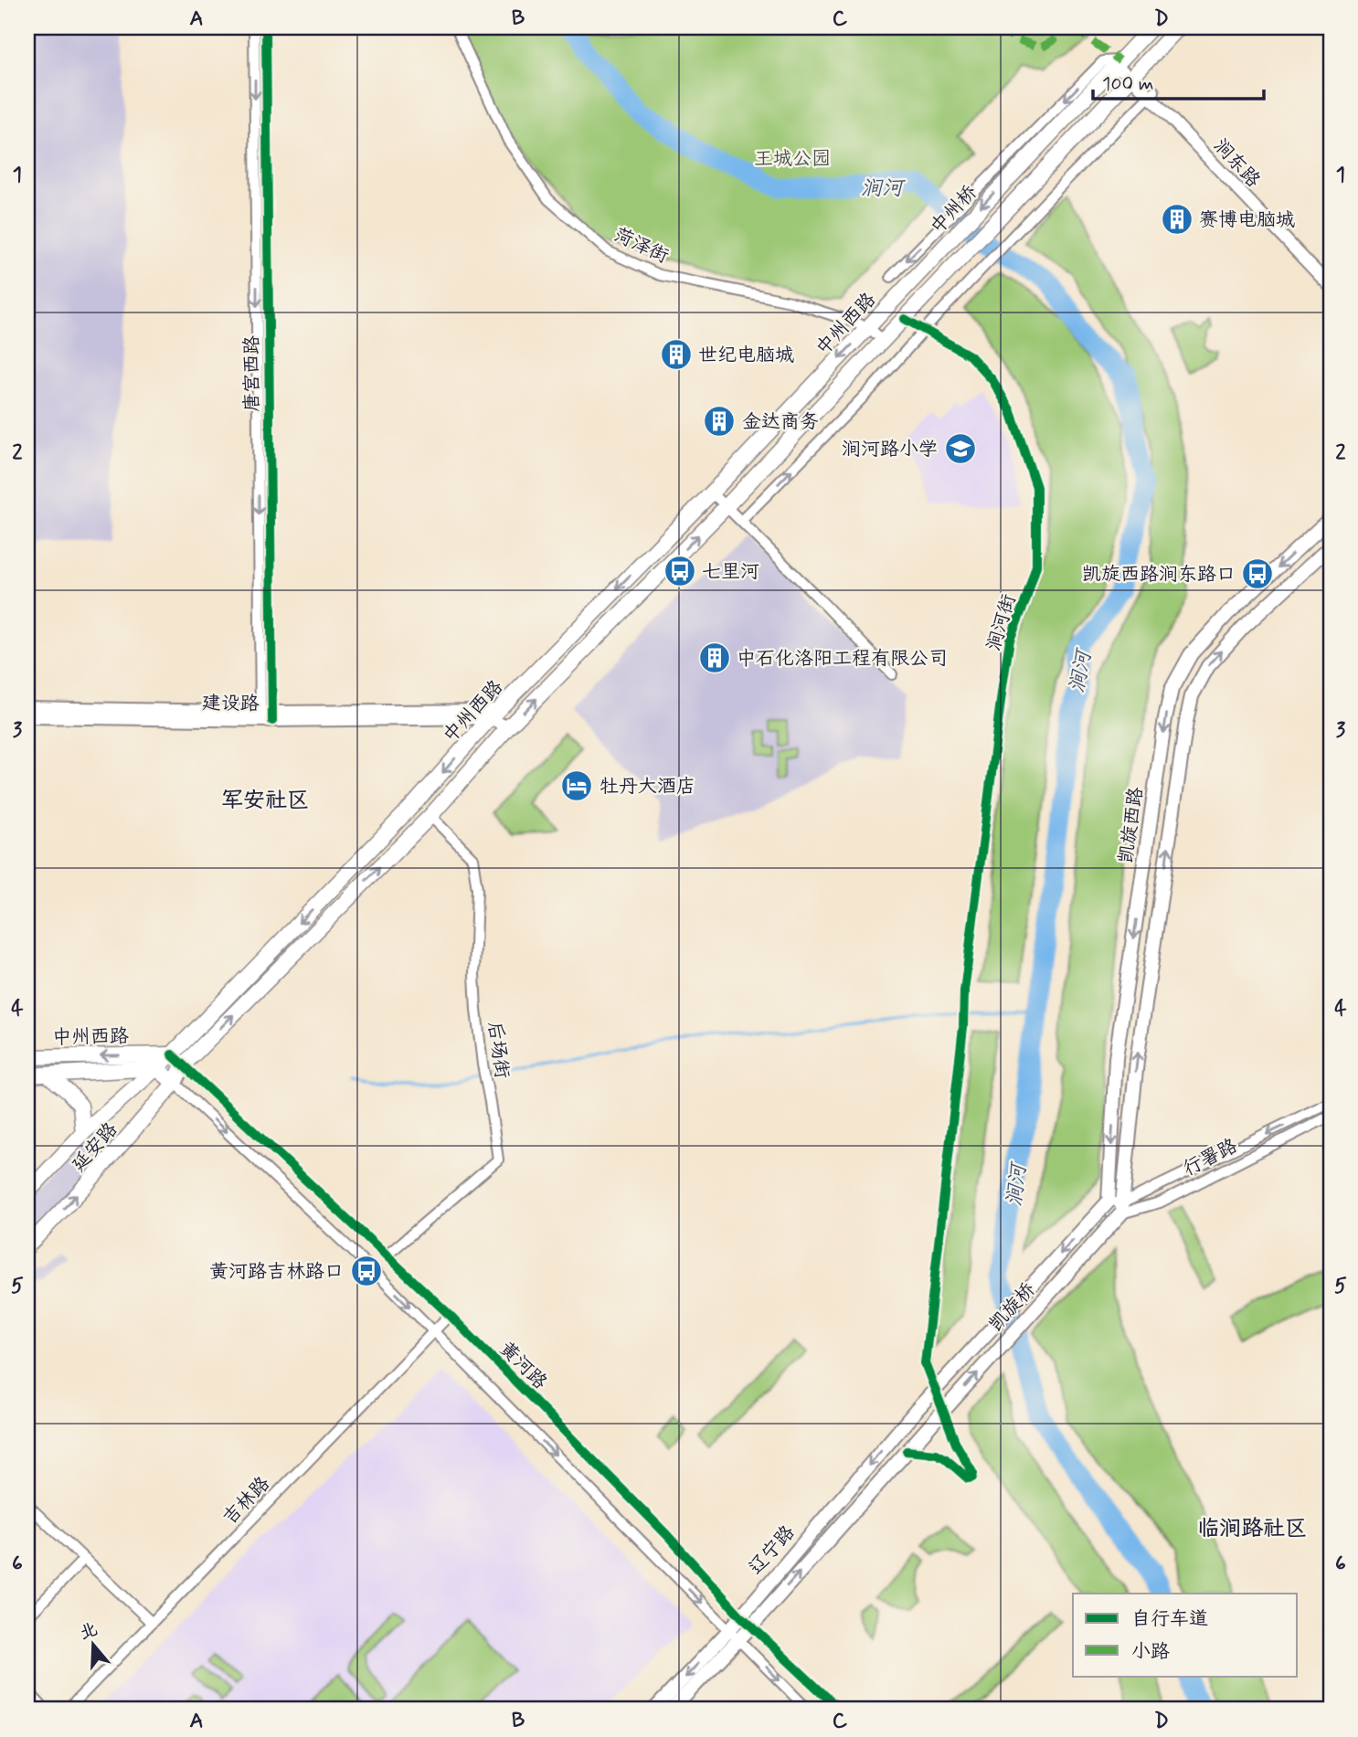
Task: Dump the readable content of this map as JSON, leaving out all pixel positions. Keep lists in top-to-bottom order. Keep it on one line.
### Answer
{"streets":{"main road":["中州桥","中州西路","凯旋西路","延安路","凯旋桥","辽宁路"],"street":["涧东路","菏泽街","唐宫西路","涧河街","建设路","后场街","行署路","黄河路","吉林路"]},"crossings":[["涧东路","中州桥"],["中州桥","中州西路"],["菏泽街","中州西路"],["中州西路","涧河街"],["中州西路","建设路"],["中州西路","后场街"],["中州西路","延安路"],["中州西路","黄河路"],["唐宫西路","建设路"],["涧河街","辽宁路"],["凯旋西路","行署路"],["凯旋西路","凯旋桥"],["后场街","黄河路"],["延安路","黄河路"],["行署路","凯旋桥"],["凯旋桥","辽宁路"],["黄河路","吉林路"],["黄河路","辽宁路"]],"districts":["军安社区","临涧路社区"],"water":["涧河"],"parks":["王城公园"],"places":{"building":["赛博电脑城","世纪电脑城","金达商务","中石化洛阳工程有限公司"],"school or university":["涧河路小学"],"bus stop":["七里河","凯旋西路涧东路口","黄河路吉林路口"],"hotel":["牡丹大酒店"]},"legend":["自行车道","小路"],"scale_bar":"100 m","north":"top","grid":{"columns":["A","B","C","D"],"rows":["1","2","3","4","5","6"]}}
